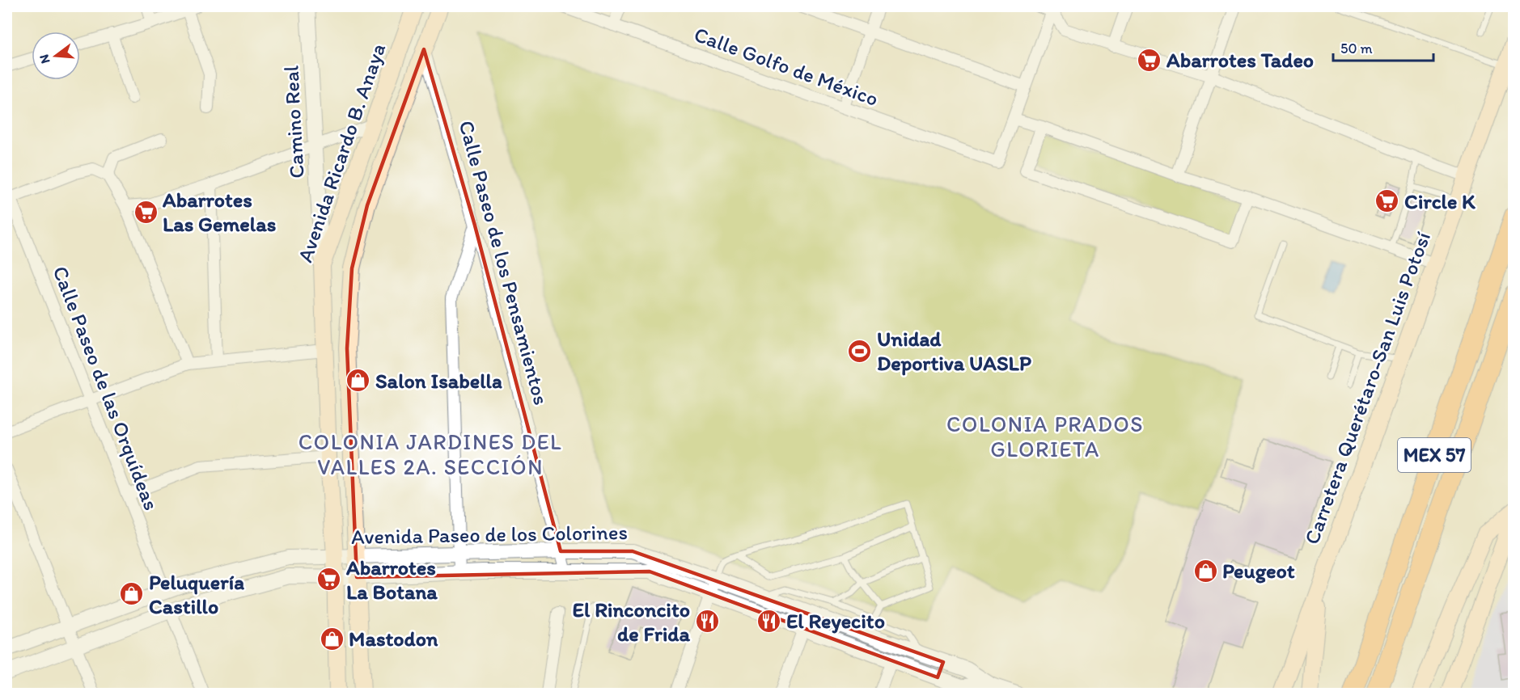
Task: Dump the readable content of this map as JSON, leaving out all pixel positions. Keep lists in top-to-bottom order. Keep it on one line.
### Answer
{"streets":{"highway":["MEX 57"],"main road":["Avenida Ricardo B. Anaya","Carretera Querétaro-San Luis Potosí"],"street":["Calle Golfo de México","Camino Real","Calle Paseo de los Pensamientos","Calle Paseo de las Orquídeas","Avenida Paseo de los Colorines"]},"crossings":[["Camino Real","Avenida Ricardo B. Anaya"],["Avenida Ricardo B. Anaya","Calle Paseo de los Pensamientos"],["Avenida Ricardo B. Anaya","Avenida Paseo de los Colorines"],["Calle Paseo de los Pensamientos","Avenida Paseo de los Colorines"],["Calle Paseo de las Orquídeas","Avenida Paseo de los Colorines"]],"districts":["COLONIA PRADOS GLORIETA","COLONIA JARDINES DEL VALLES 2A. SECCIÓN"],"places":{"supermarket":["Abarrotes Tadeo","Circle K","Abarrotes Las Gemelas","Abarrotes La Botana"],"sports":["Unidad Deportiva UASLP"],"shop":["Salon Isabella","Peugeot","Peluquería Castillo","Mastodon"],"restaurant":["El Reyecito","El Rinconcito de Frida"]},"scale_bar":"50 m","north":"left"}
